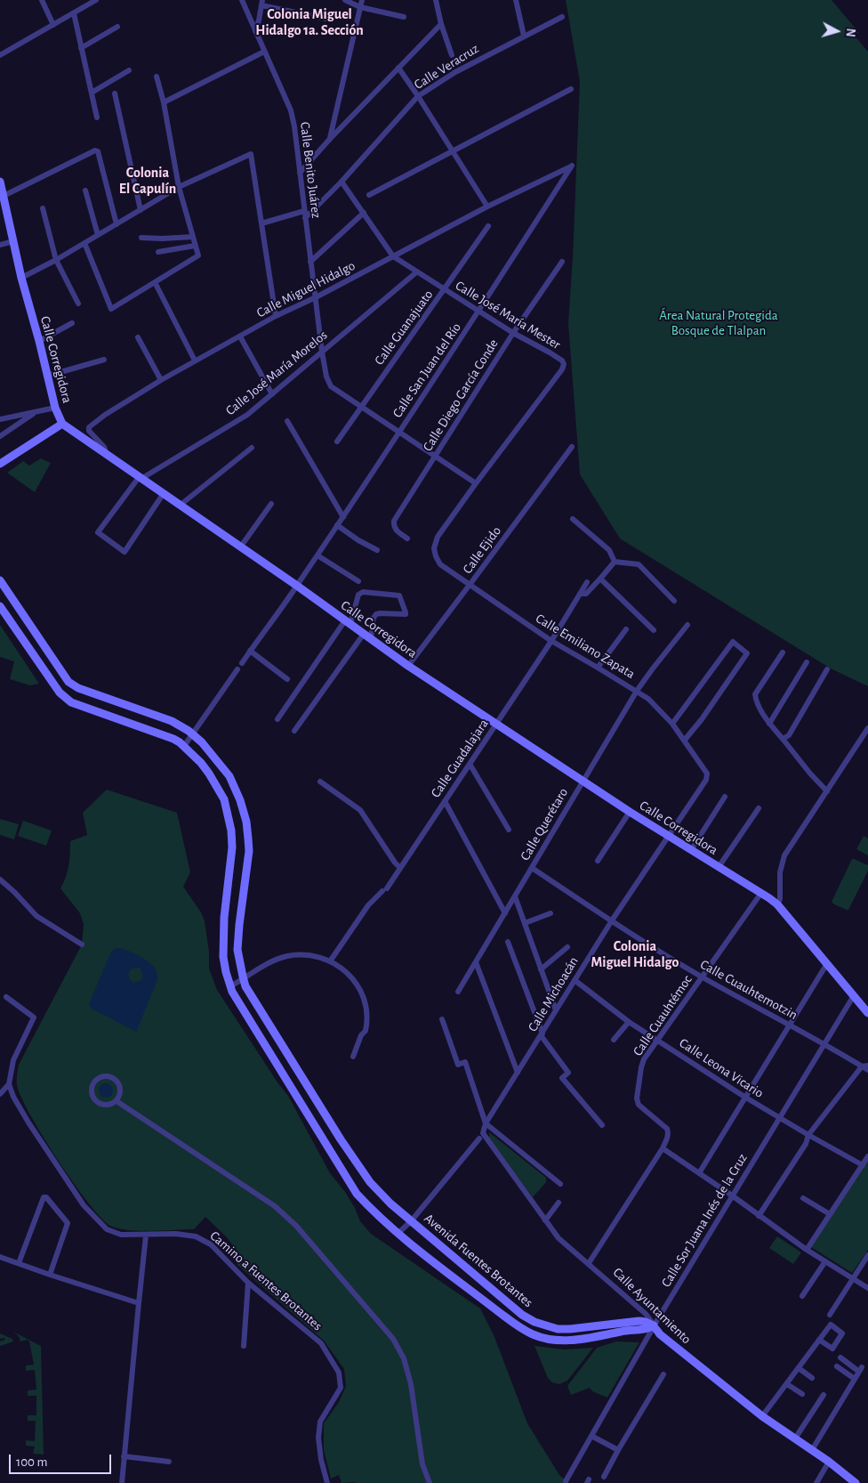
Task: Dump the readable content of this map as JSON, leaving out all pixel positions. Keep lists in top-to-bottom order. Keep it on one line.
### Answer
{"streets":{"street":["Calle Veracruz","Calle Benito Juárez","Calle Miguel Hidalgo","Calle José María Mester","Calle Guanajuato","Calle Corregidora","Calle San Juan del Río","Calle José María Morelos","Calle Diego García Conde","Calle Ejido","Calle Emiliano Zapata","Calle Guadalajara","Calle Querétaro","Calle Cuauhtemotzin","Calle Michoacán","Calle Cuauhtémoc","Calle Leona Vicario","Calle Sor Juana Inés de la Cruz","Avenida Fuentes Brotantes","Camino a Fuentes Brotantes","Calle Ayuntamiento"]},"crossings":[["Calle Veracruz","Calle Benito Juárez"],["Calle Veracruz","Calle José María Mester"],["Calle Benito Juárez","Calle Miguel Hidalgo"],["Calle Benito Juárez","Calle José María Mester"],["Calle Benito Juárez","Calle Guanajuato"],["Calle Benito Juárez","Calle San Juan del Río"],["Calle Benito Juárez","Calle José María Morelos"],["Calle Benito Juárez","Calle Diego García Conde"],["Calle Miguel Hidalgo","Calle José María Mester"],["Calle Miguel Hidalgo","Calle Corregidora"],["Calle Miguel Hidalgo","Calle San Juan del Río"],["Calle José María Mester","Calle Guanajuato"],["Calle José María Mester","Calle San Juan del Río"],["Calle José María Mester","Calle José María Morelos"],["Calle José María Mester","Calle Diego García Conde"],["Calle José María Mester","Calle Emiliano Zapata"],["Calle Corregidora","Calle San Juan del Río"],["Calle Corregidora","Calle José María Morelos"],["Calle Corregidora","Calle Ejido"],["Calle Corregidora","Calle Guadalajara"],["Calle Corregidora","Calle Querétaro"],["Calle Corregidora","Calle Michoacán"],["Calle Corregidora","Calle Cuauhtémoc"],["Calle Corregidora","Calle Sor Juana Inés de la Cruz"],["Calle Ejido","Calle Emiliano Zapata"],["Calle Emiliano Zapata","Calle Guadalajara"],["Calle Emiliano Zapata","Calle Querétaro"],["Calle Emiliano Zapata","Calle Michoacán"],["Calle Querétaro","Calle Cuauhtemotzin"],["Calle Cuauhtemotzin","Calle Michoacán"],["Calle Cuauhtemotzin","Calle Cuauhtémoc"],["Calle Cuauhtemotzin","Calle Sor Juana Inés de la Cruz"],["Calle Michoacán","Calle Leona Vicario"],["Calle Michoacán","Avenida Fuentes Brotantes"],["Calle Michoacán","Calle Ayuntamiento"],["Calle Cuauhtémoc","Calle Leona Vicario"],["Calle Leona Vicario","Calle Sor Juana Inés de la Cruz"],["Calle Sor Juana Inés de la Cruz","Avenida Fuentes Brotantes"],["Calle Sor Juana Inés de la Cruz","Calle Ayuntamiento"],["Avenida Fuentes Brotantes","Calle Ayuntamiento"]],"districts":["Colonia Miguel Hidalgo 1a. Sección","Colonia El Capulín","Colonia Miguel Hidalgo"],"parks":["Área Natural Protegida Bosque de Tlalpan"],"scale_bar":"100 m","north":"right"}
